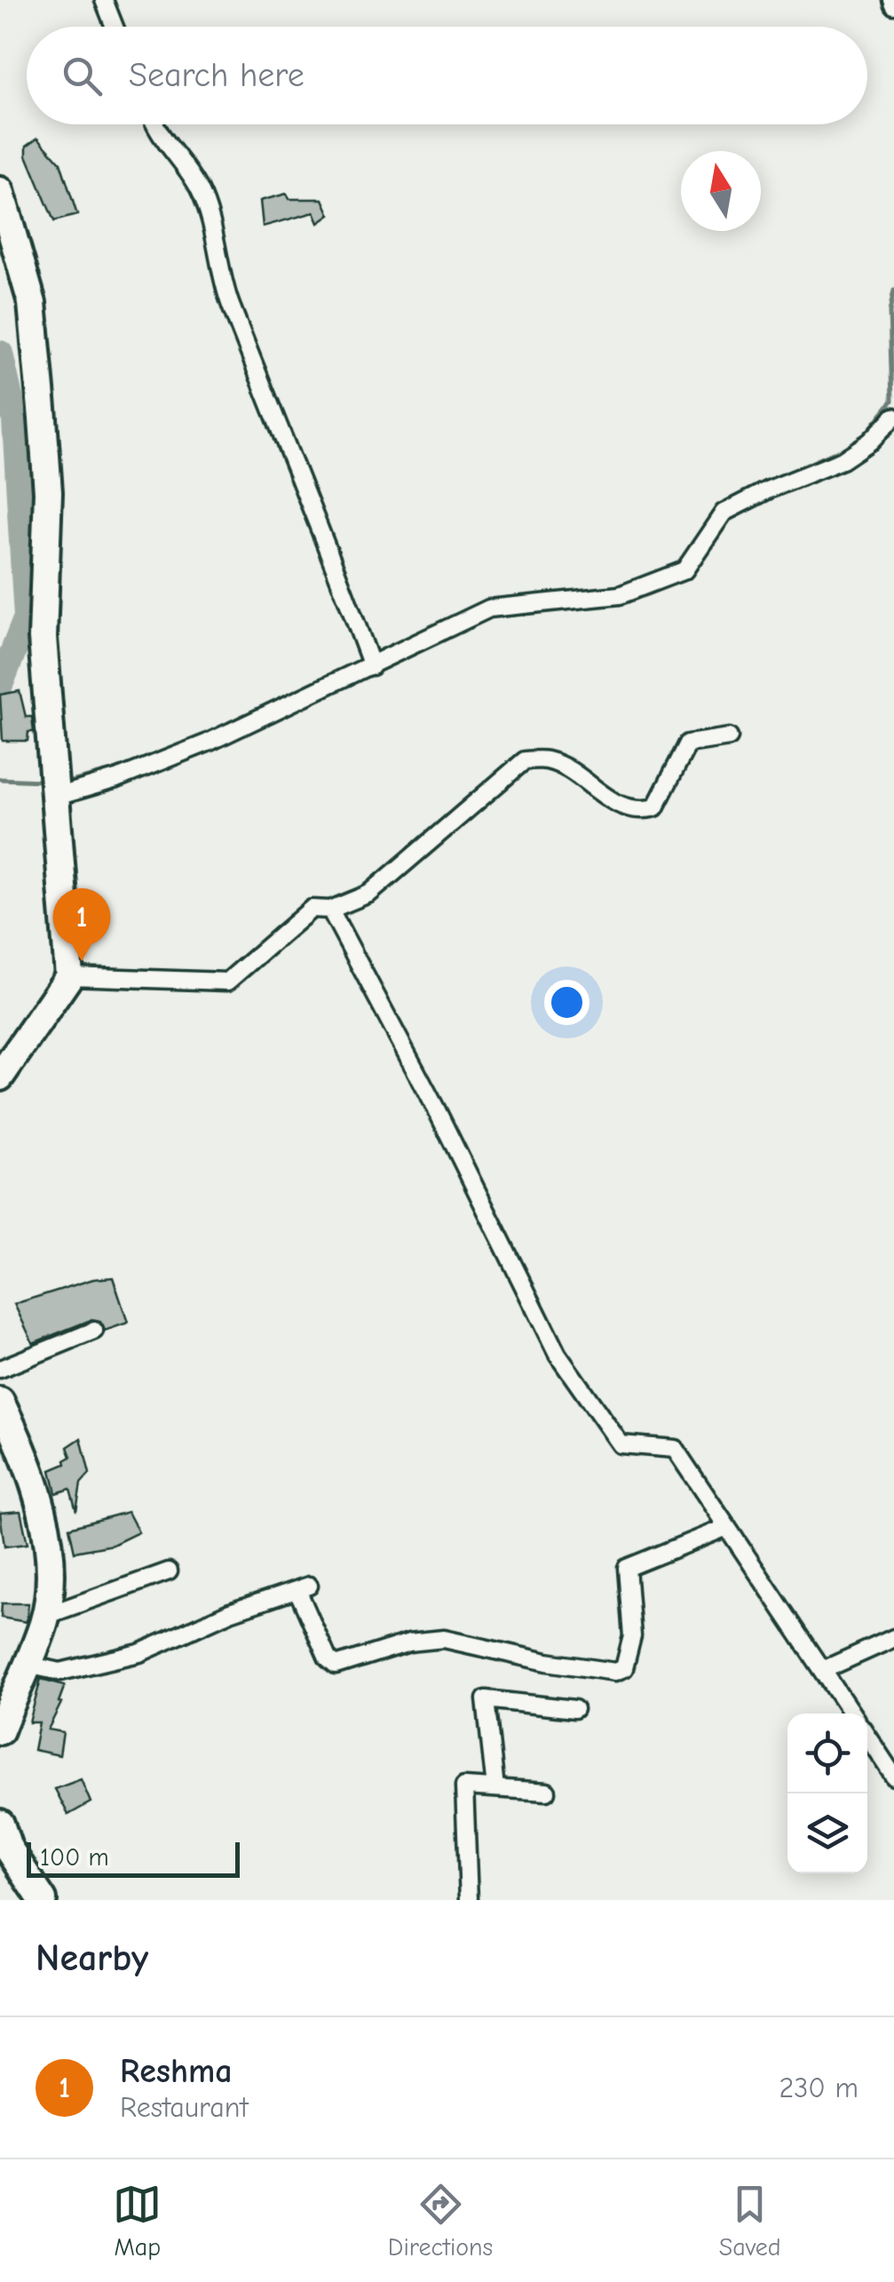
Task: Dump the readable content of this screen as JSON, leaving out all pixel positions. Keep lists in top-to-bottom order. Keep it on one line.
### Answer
{"scale_bar":"100 m","north":"top","page":{"search":"Search here","pins":"1","scale":"100 m","heading":"Nearby","list":[{"mark":"1","name":"Reshma","note":"Restaurant","value":"230 m"}],"nav":["Map","Directions","Saved"]}}
